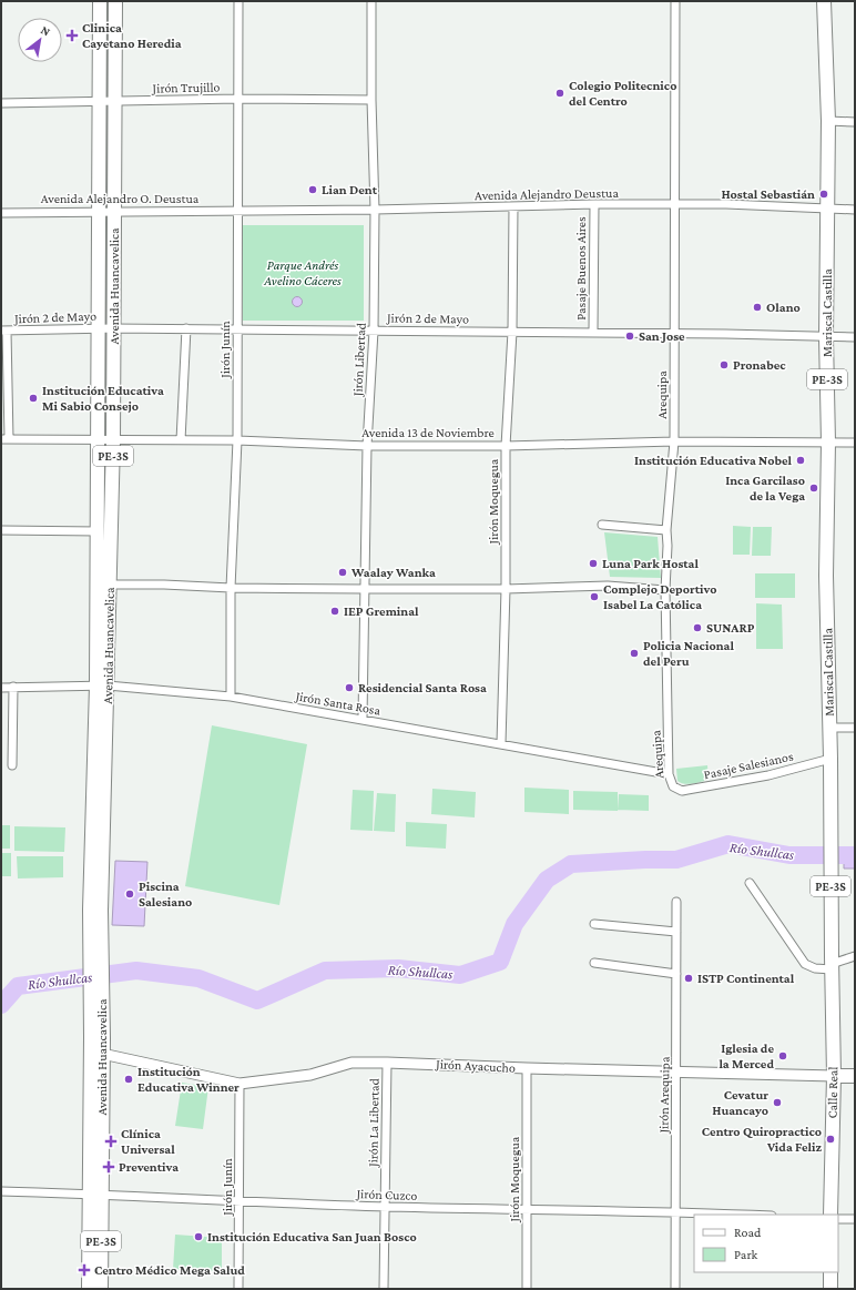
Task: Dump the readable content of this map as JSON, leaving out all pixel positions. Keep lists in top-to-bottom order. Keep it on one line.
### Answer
{"streets":{"main road":["Avenida Huancavelica","Mariscal Castilla","PE-3S","Jirón Ayacucho","Calle Real"],"street":["Jirón Trujillo","Avenida Alejandro Deustua","Avenida Alejandro O. Deustua","Pasaje Buenos Aires","Jirón 2 de Mayo","Jirón Junín","Jirón Libertad","Arequipa","Avenida 13 de Noviembre","Jirón Moquegua","Jirón Santa Rosa","Pasaje Salesianos","Jirón Arequipa","Jirón La Libertad","Jirón Cuzco"]},"crossings":[["Jirón Trujillo","Avenida Huancavelica"],["Jirón Trujillo","Jirón Junín"],["Jirón Trujillo","Jirón Libertad"],["Avenida Alejandro Deustua","Avenida Alejandro O. Deustua"],["Avenida Alejandro Deustua","Pasaje Buenos Aires"],["Avenida Alejandro Deustua","Mariscal Castilla"],["Avenida Alejandro Deustua","Jirón Junín"],["Avenida Alejandro Deustua","Jirón Libertad"],["Avenida Alejandro Deustua","Arequipa"],["Avenida Alejandro Deustua","Jirón Moquegua"],["Avenida Alejandro O. Deustua","Avenida Huancavelica"],["Avenida Alejandro O. Deustua","Jirón Junín"],["Pasaje Buenos Aires","Jirón 2 de Mayo"],["Avenida Huancavelica","Jirón 2 de Mayo"],["Avenida Huancavelica","Avenida 13 de Noviembre"],["Avenida Huancavelica","Jirón Santa Rosa"],["Avenida Huancavelica","Jirón Ayacucho"],["Avenida Huancavelica","Jirón Cuzco"],["Mariscal Castilla","Jirón 2 de Mayo"],["Mariscal Castilla","Avenida 13 de Noviembre"],["Mariscal Castilla","Pasaje Salesianos"],["Mariscal Castilla","Calle Real"],["Jirón 2 de Mayo","Jirón Junín"],["Jirón 2 de Mayo","Jirón Libertad"],["Jirón 2 de Mayo","Arequipa"],["Jirón 2 de Mayo","Jirón Moquegua"],["Jirón Junín","Avenida 13 de Noviembre"],["Jirón Junín","Jirón Santa Rosa"],["Jirón Junín","Jirón Ayacucho"],["Jirón Junín","Jirón Cuzco"],["Jirón Libertad","Avenida 13 de Noviembre"],["Jirón Libertad","Jirón Santa Rosa"],["Arequipa","Avenida 13 de Noviembre"],["Arequipa","Jirón Santa Rosa"],["Arequipa","Pasaje Salesianos"],["Avenida 13 de Noviembre","Jirón Moquegua"],["Jirón Moquegua","Jirón Santa Rosa"],["Jirón Moquegua","Jirón Ayacucho"],["Jirón Moquegua","Jirón Cuzco"],["Pasaje Salesianos","Calle Real"],["Jirón Ayacucho","Calle Real"],["Jirón Ayacucho","Jirón Arequipa"],["Jirón Ayacucho","Jirón La Libertad"],["Jirón Arequipa","Jirón Cuzco"],["Jirón La Libertad","Jirón Cuzco"]],"water":["Río Shullcas"],"parks":["Parque Andrés Avelino Cáceres"],"places":{"health":["Clinica Cayetano Heredia","Clínica Universal","Preventiva","Centro Médico Mega Salud"],"other":["Colegio Politecnico del Centro","Lian Dent","Hostal Sebastián","Olano","San Jose","Pronabec","Institución Educativa Mi Sabio Consejo","Institución Educativa Nobel","Inca Garcilaso de la Vega","Luna Park Hostal","Waalay Wanka","Complejo Deportivo Isabel La Católica","IEP Greminal","SUNARP","Policia Nacional del Peru","Residencial Santa Rosa","Piscina Salesiano","ISTP Continental","Iglesia de la Merced","Institución Educativa Winner","Cevatur Huancayo","Centro Quiropractico Vida Feliz","Institución Educativa San Juan Bosco"]},"legend":["Road","Park"],"north":"top right"}
